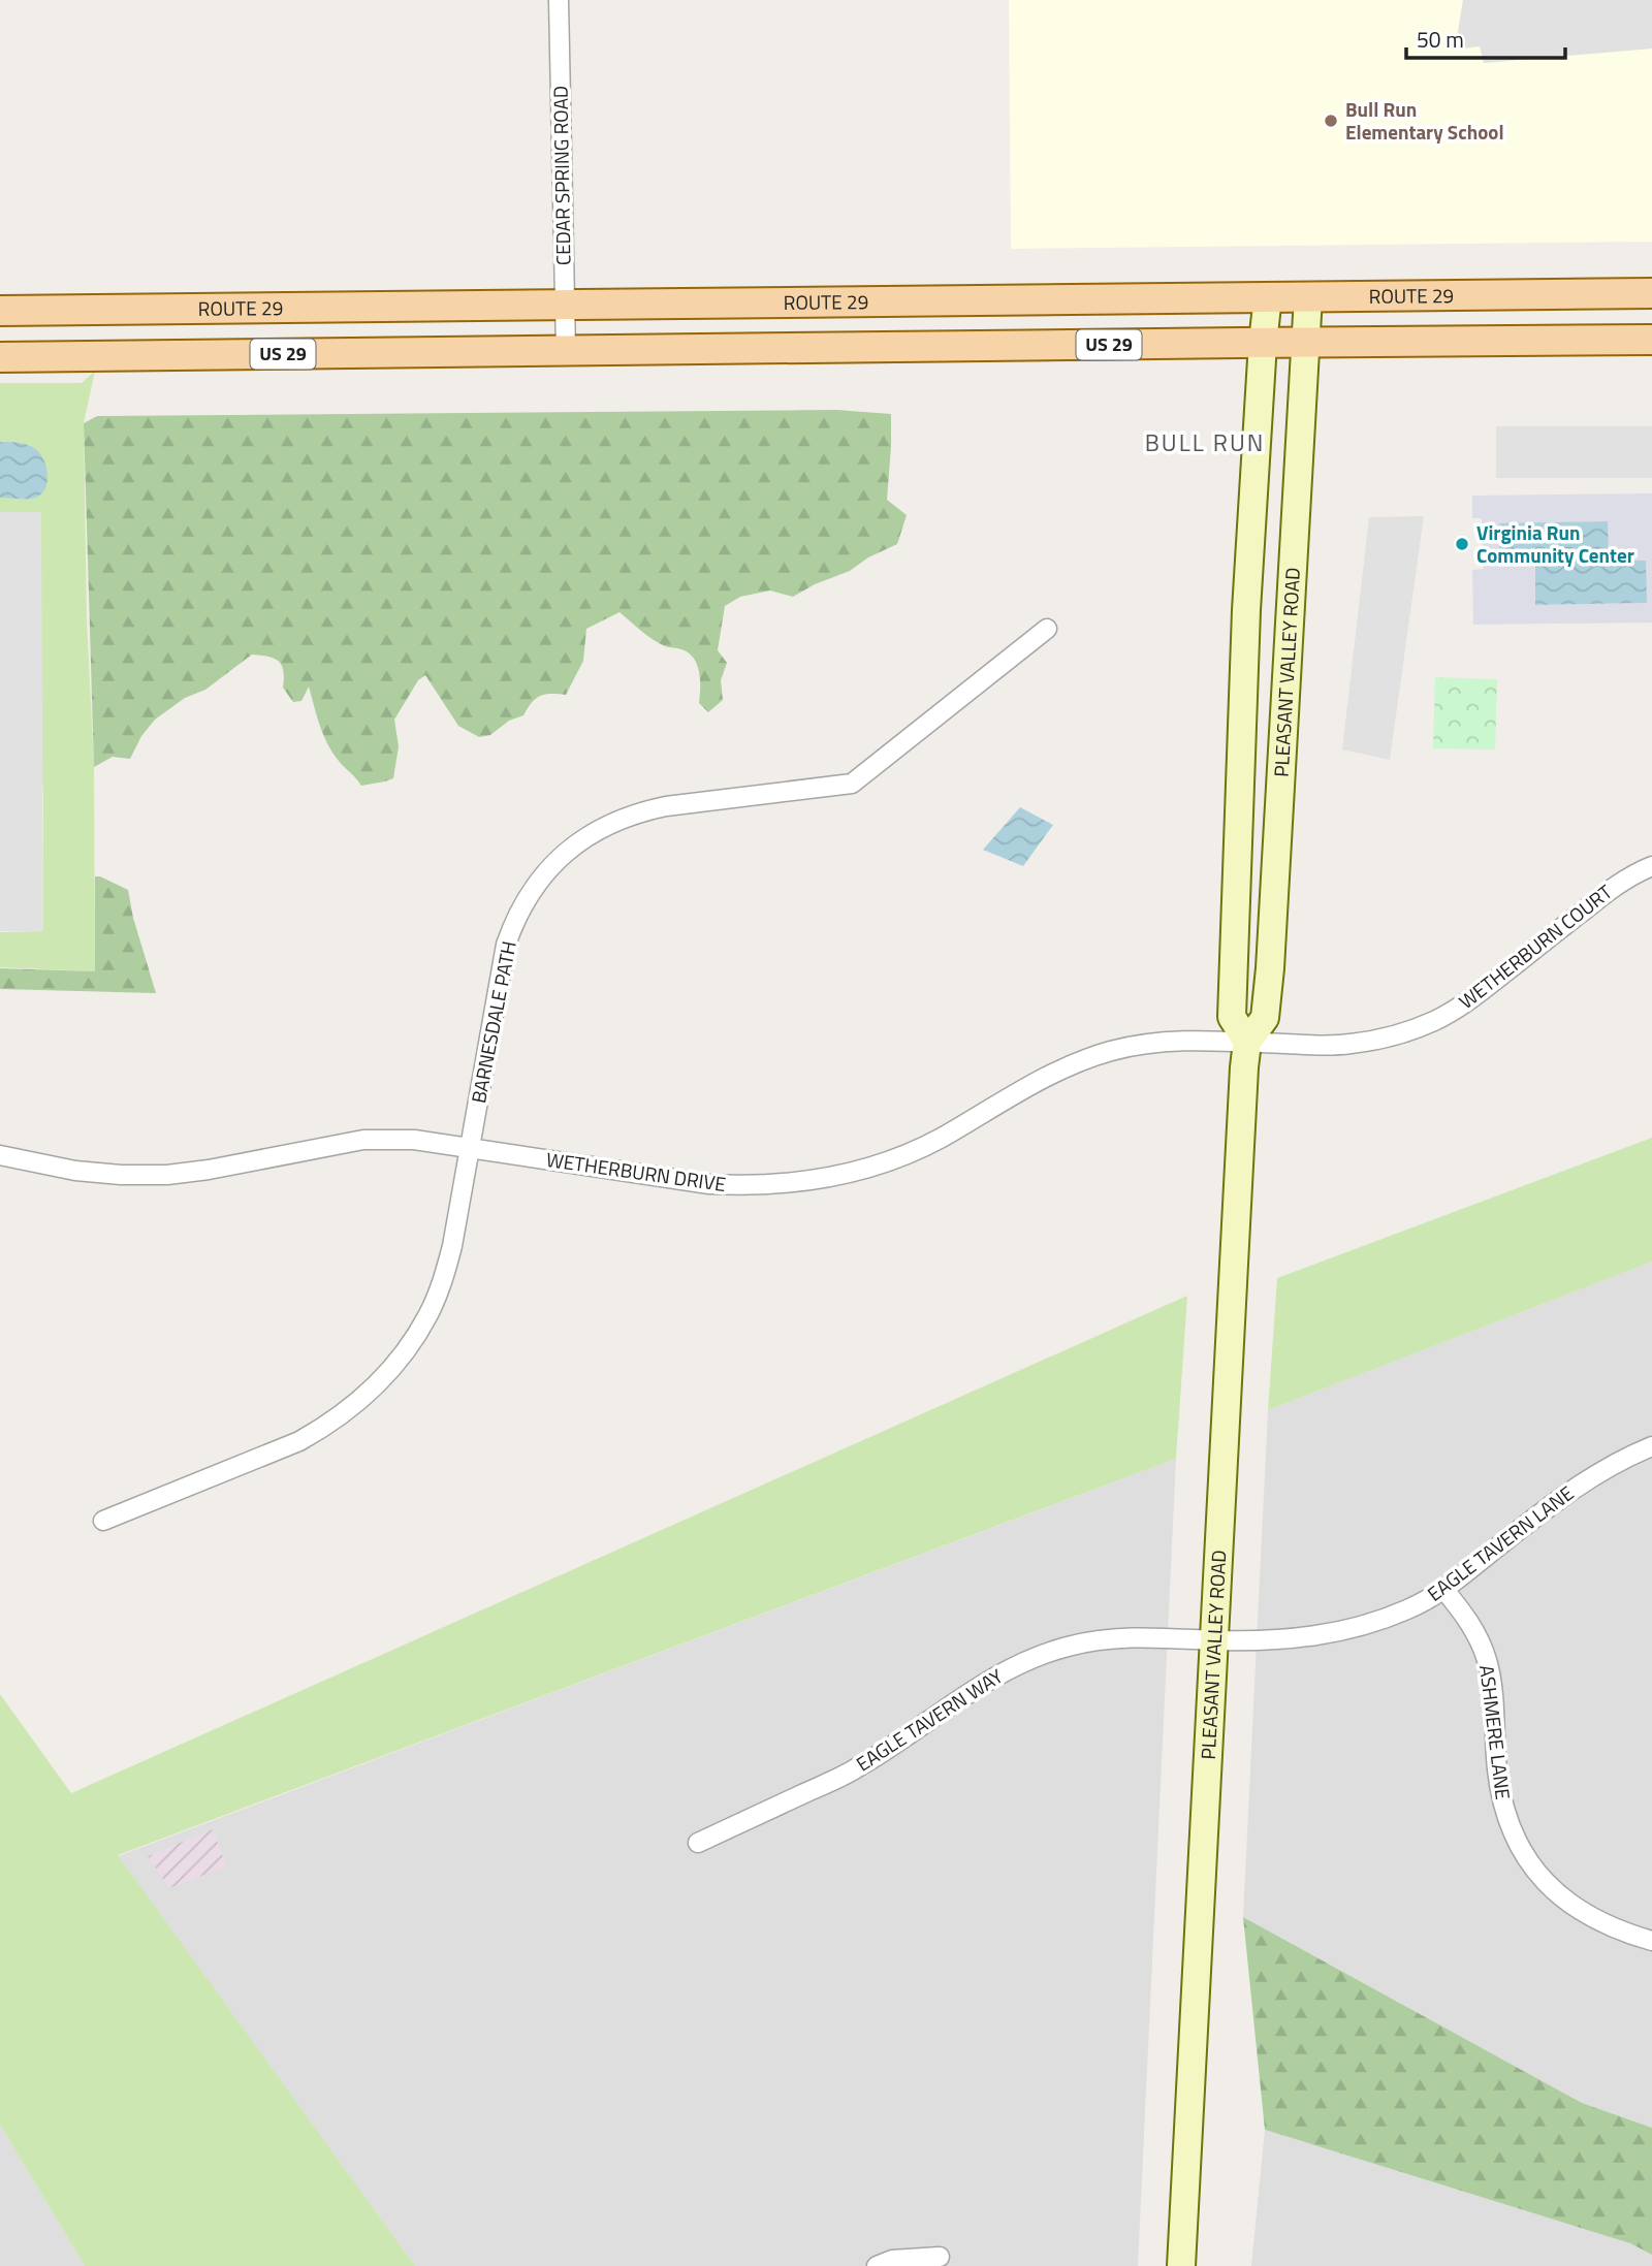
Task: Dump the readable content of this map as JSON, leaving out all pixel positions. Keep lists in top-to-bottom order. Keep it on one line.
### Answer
{"streets":{"main road":["ROUTE 29","US 29","PLEASANT VALLEY ROAD"],"street":["CEDAR SPRING ROAD","WETHERBURN COURT","BARNESDALE PATH","WETHERBURN DRIVE","EAGLE TAVERN LANE","EAGLE TAVERN WAY","ASHMERE LANE"]},"crossings":[["CEDAR SPRING ROAD","ROUTE 29"],["CEDAR SPRING ROAD","US 29"],["ROUTE 29","PLEASANT VALLEY ROAD"],["US 29","PLEASANT VALLEY ROAD"],["PLEASANT VALLEY ROAD","WETHERBURN COURT"],["PLEASANT VALLEY ROAD","WETHERBURN DRIVE"],["PLEASANT VALLEY ROAD","EAGLE TAVERN LANE"],["PLEASANT VALLEY ROAD","EAGLE TAVERN WAY"],["WETHERBURN COURT","WETHERBURN DRIVE"],["BARNESDALE PATH","WETHERBURN DRIVE"],["EAGLE TAVERN LANE","EAGLE TAVERN WAY"],["EAGLE TAVERN LANE","ASHMERE LANE"]],"districts":["BULL RUN"],"places":["Bull Run Elementary School","Virginia Run Community Center"],"scale_bar":"50 m"}
